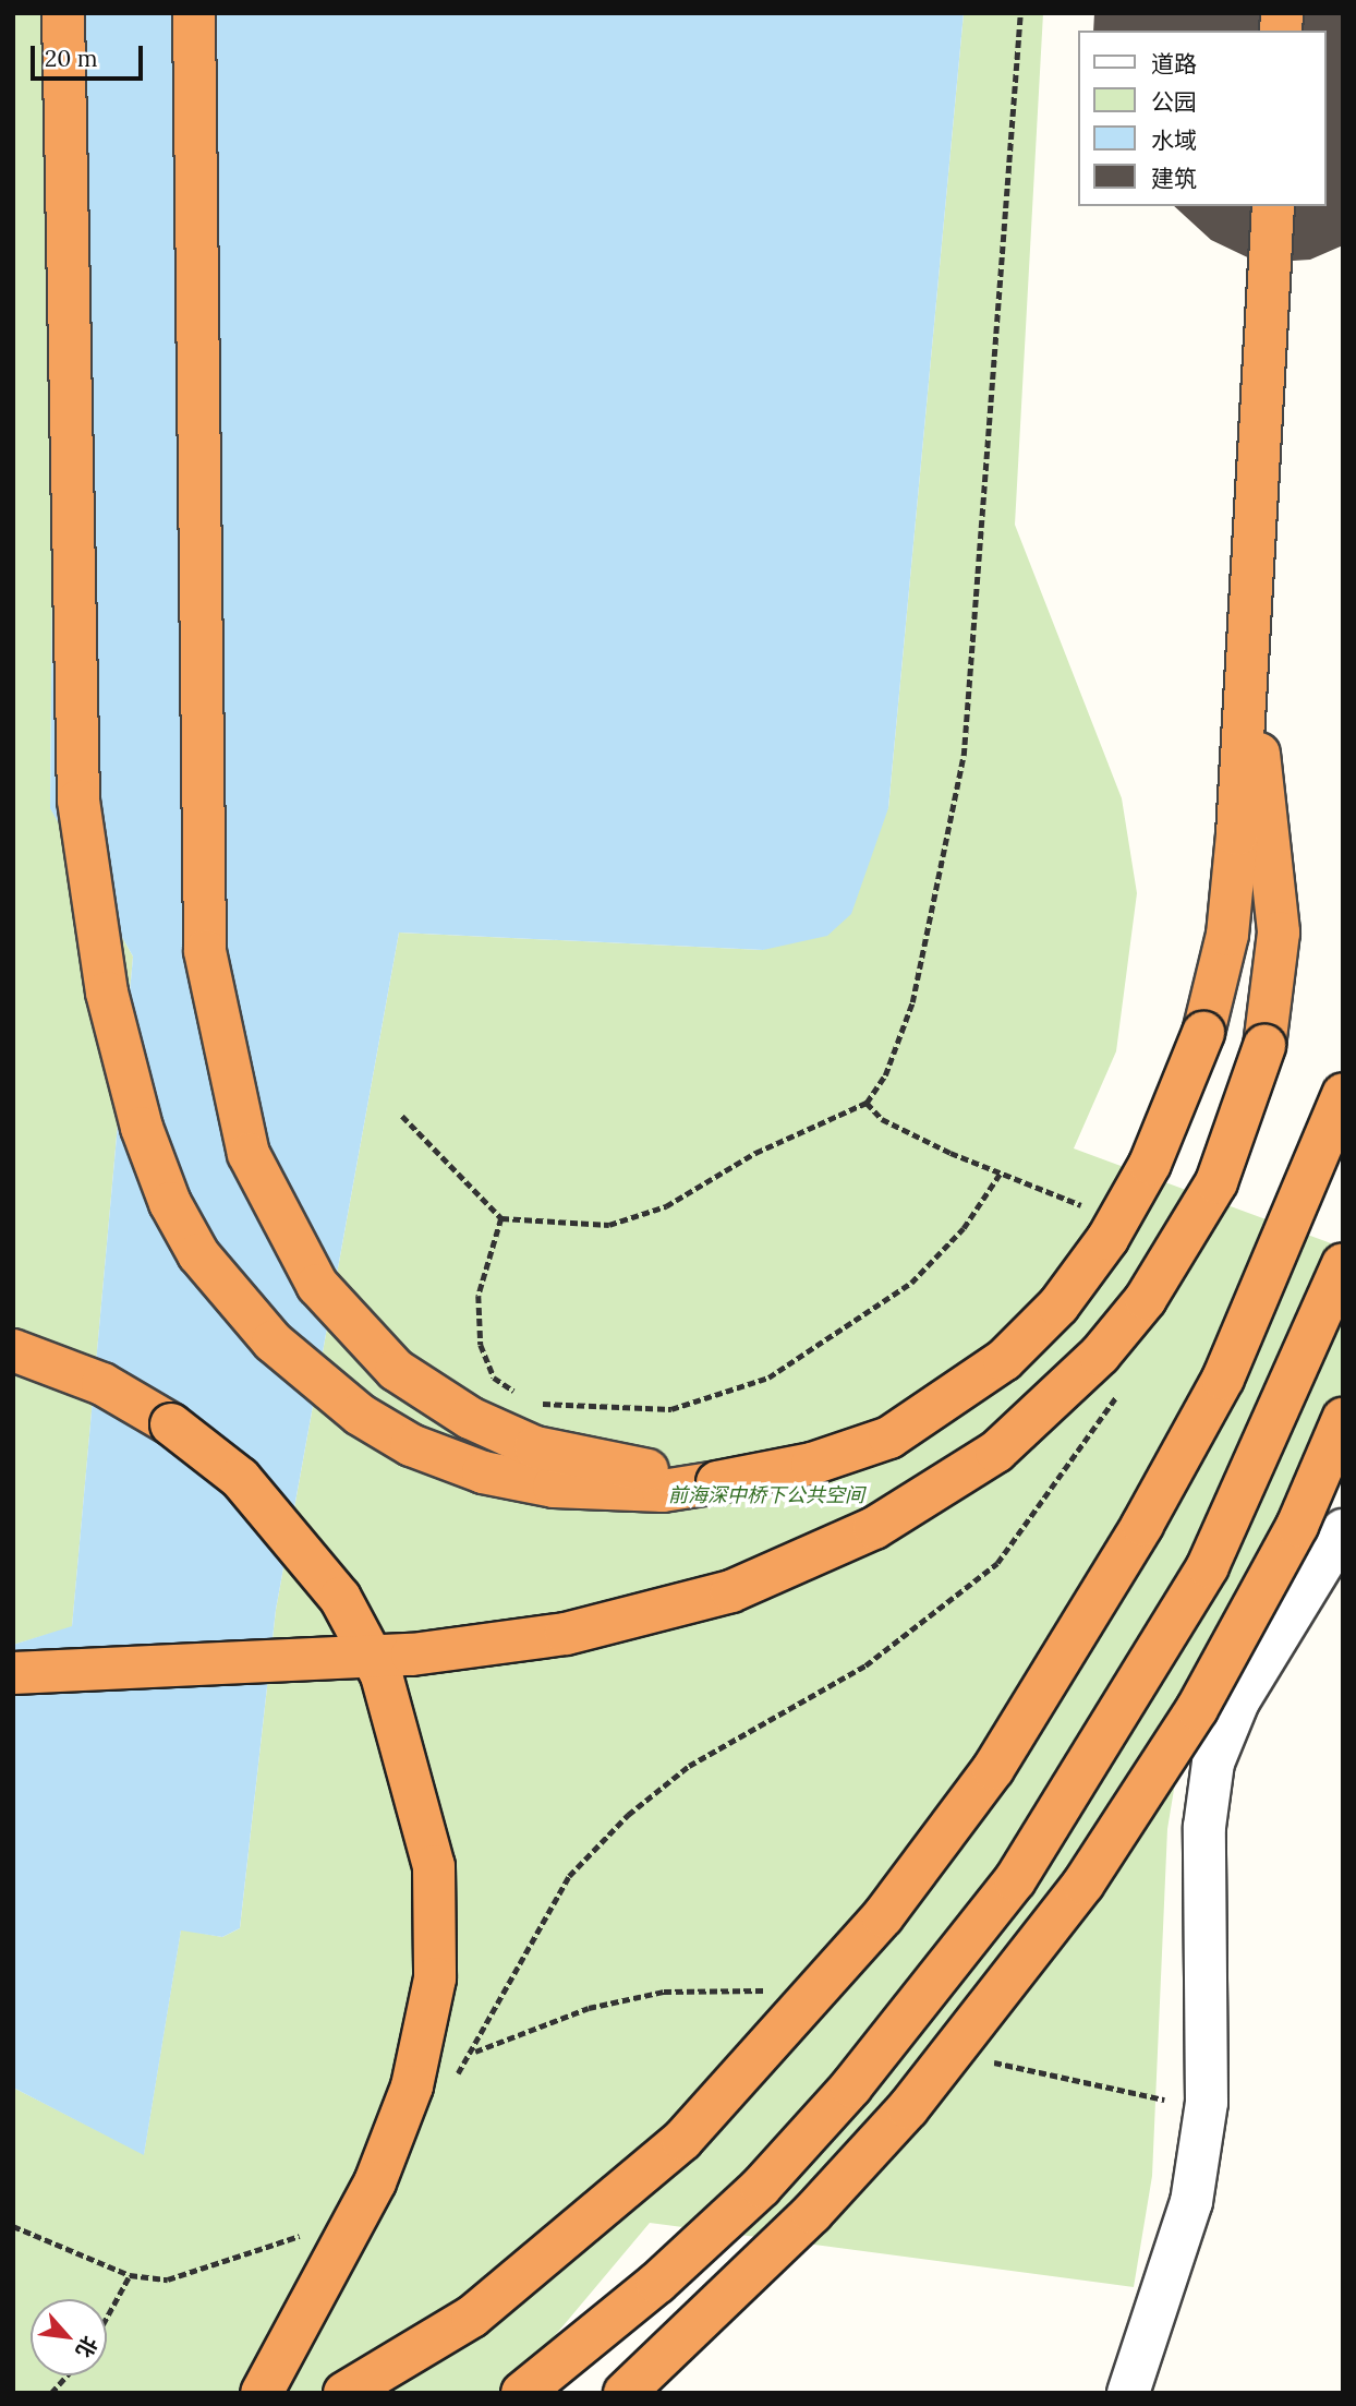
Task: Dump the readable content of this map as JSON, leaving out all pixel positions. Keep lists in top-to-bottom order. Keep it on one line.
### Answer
{"parks":["前海深中桥下公共空间"],"legend":["道路","公园","水域","建筑"],"scale_bar":"20 m","north":"bottom right"}
